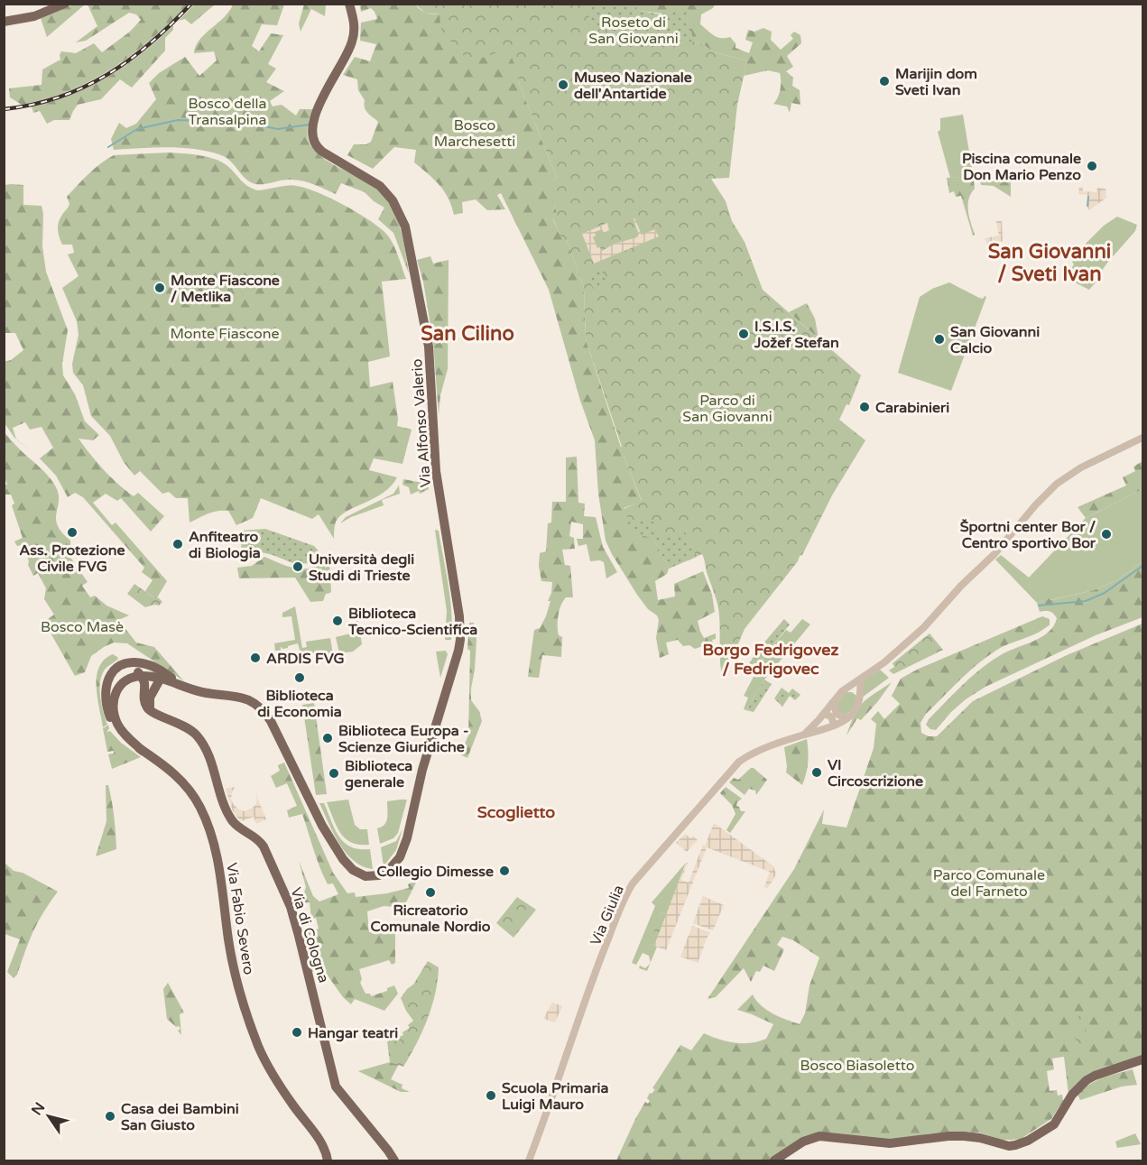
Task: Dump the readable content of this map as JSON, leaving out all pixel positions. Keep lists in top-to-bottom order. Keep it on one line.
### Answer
{"streets":{"main road":["Via Alfonso Valerio","Via Fabio Severo","Via di Cologna"],"street":["Via Giulia"]},"districts":["San Giovanni / Sveti Ivan","San Cilino","Borgo Fedrigovez / Fedrigovec","Scoglietto"],"parks":["Roseto di San Giovanni","Bosco della Transalpina","Bosco Marchesetti","Monte Fiascone","Parco di San Giovanni","Bosco Masè","Parco Comunale del Farneto","Bosco Biasoletto"],"places":["Marijin dom Sveti Ivan","Museo Nazionale dell'Antartide","Piscina comunale Don Mario Penzo","Monte Fiascone / Metlika","I.S.I.S. Jožef Stefan","San Giovanni Calcio","Carabinieri","Ass. Protezione Civile FVG","Športni center Bor / Centro sportivo Bor","Anfiteatro di Biologia","Università degli Studi di Trieste","Biblioteca Tecnico-Scientifica","ARDIS FVG","Biblioteca di Economia","Biblioteca Europa - Scienze Giuridiche","VI Circoscrizione","Biblioteca generale","Collegio Dimesse","Ricreatorio Comunale Nordio","Hangar teatri","Scuola Primaria Luigi Mauro","Casa dei Bambini San Giusto"],"north":"top left"}
